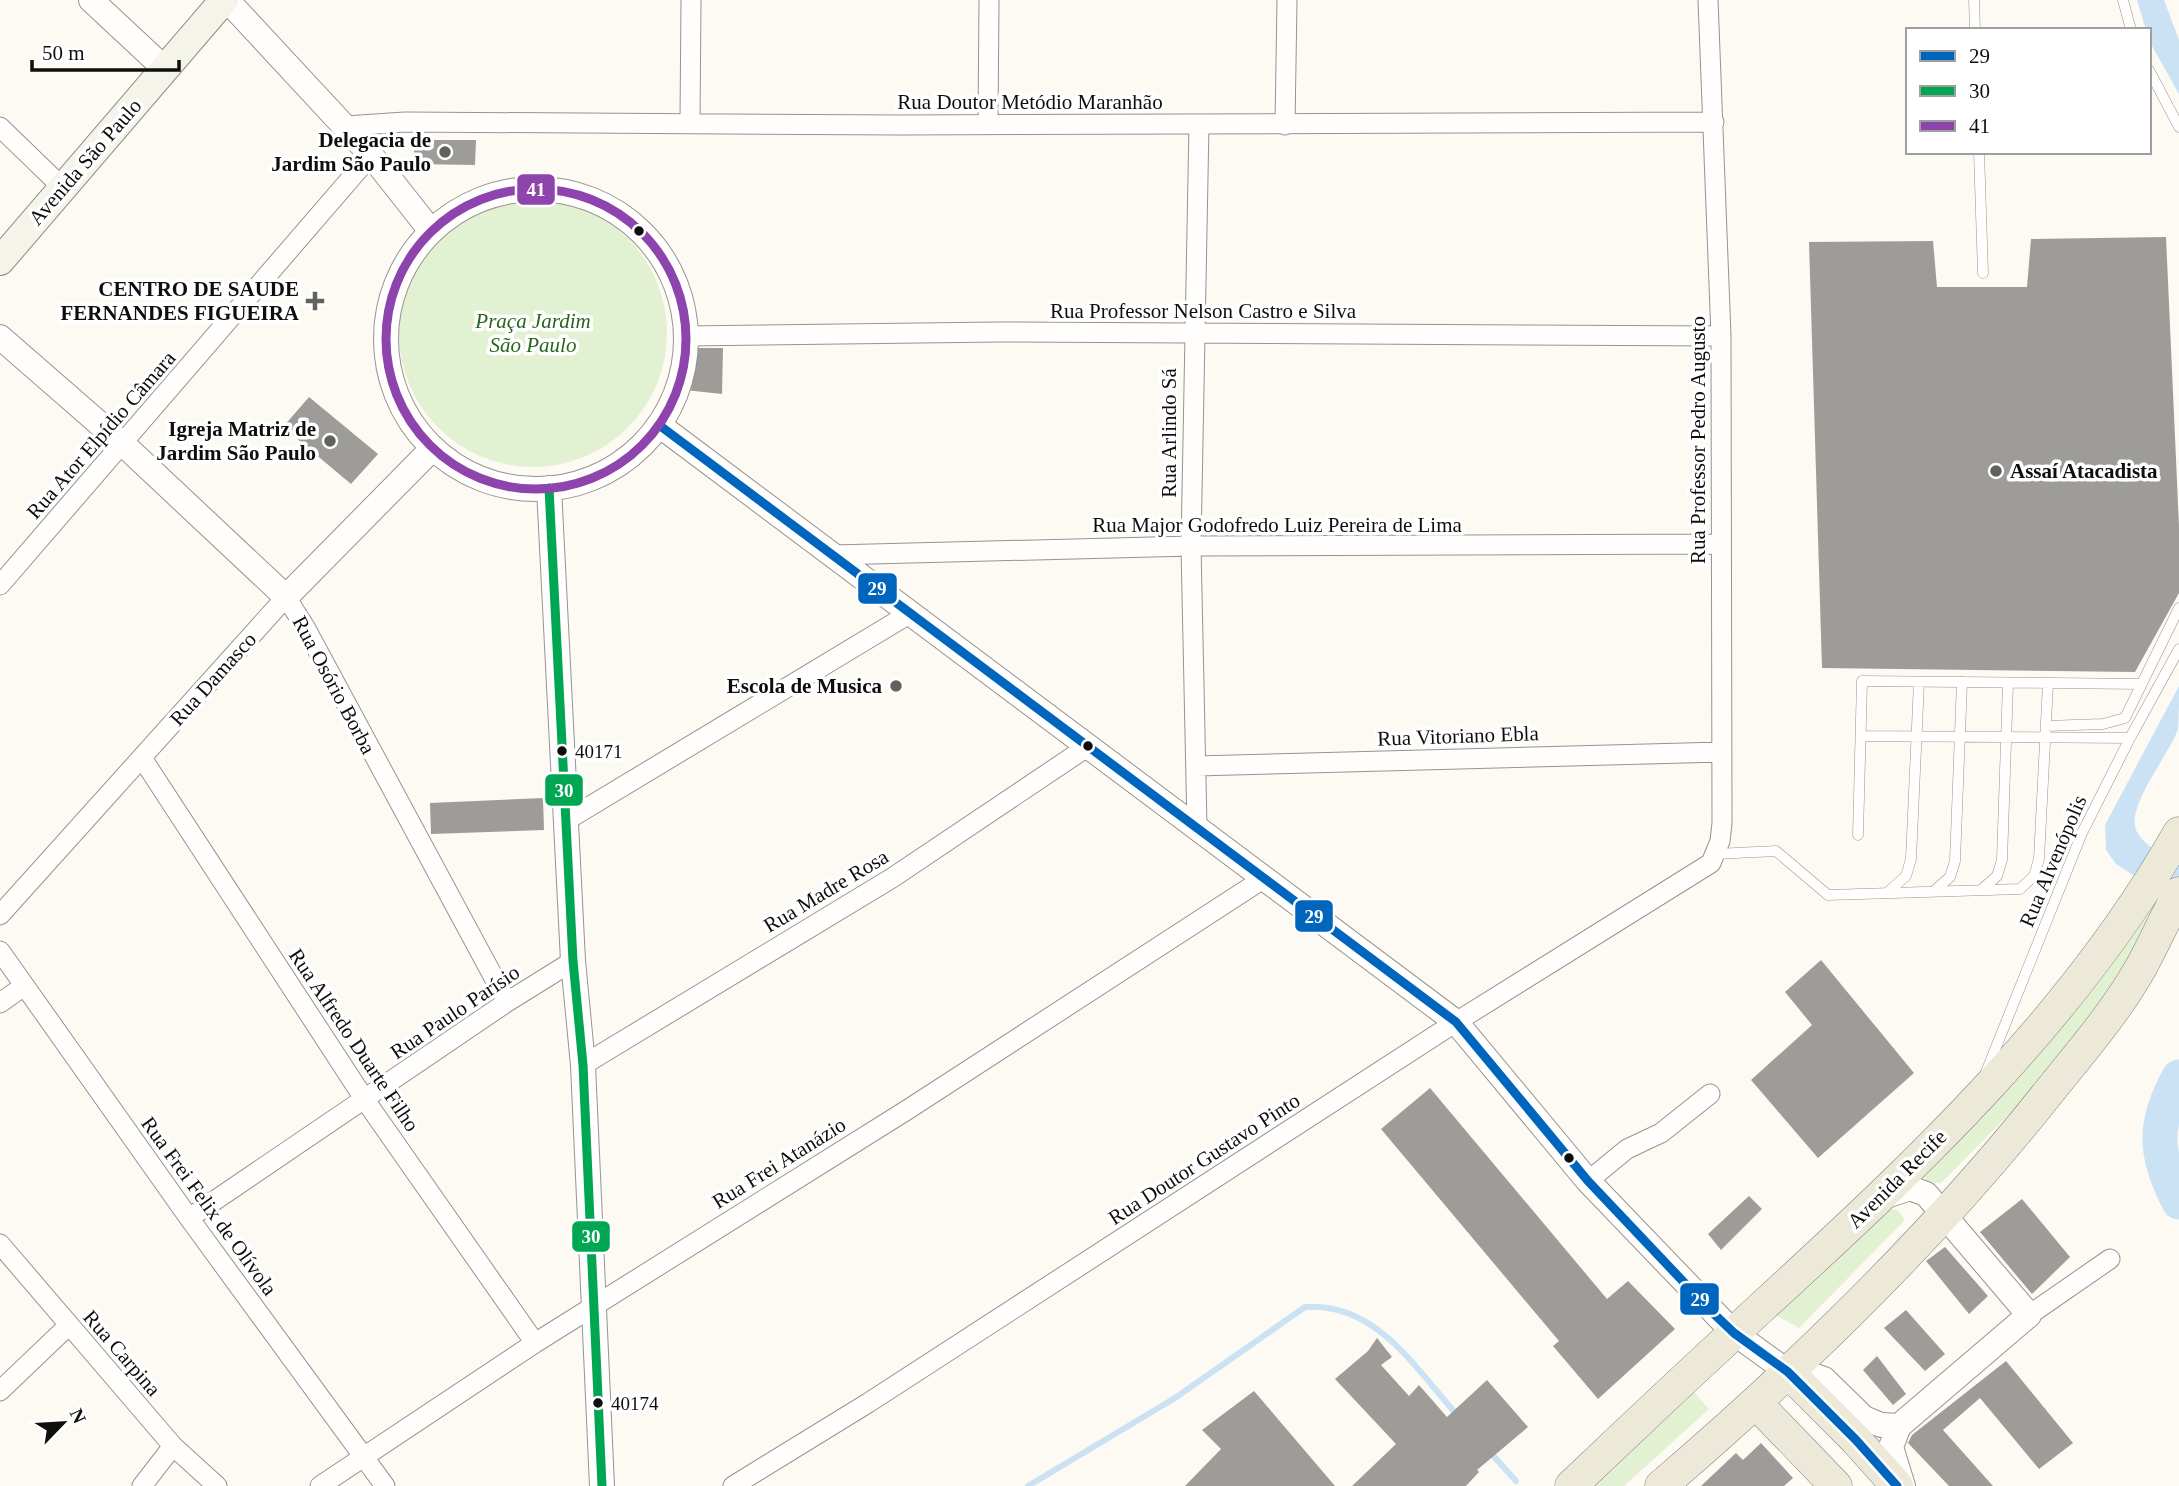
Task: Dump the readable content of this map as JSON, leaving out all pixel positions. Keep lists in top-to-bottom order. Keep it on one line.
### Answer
{"streets":{"main road":["Avenida São Paulo","Avenida Recife"],"street":["Rua Doutor Metódio Maranhão","Rua Professor Nelson Castro e Silva","Rua Arlindo Sá","Rua Ator Elpídio Câmara","Rua Professor Pedro Augusto","Rua Major Godofredo Luiz Pereira de Lima","Rua Damasco","Rua Osório Borba","Rua Vitoriano Ebla","Rua Madre Rosa","Rua Paulo Parísio","Rua Alfredo Duarte Filho","Rua Doutor Gustavo Pinto","Rua Frei Atanázio","Rua Frei Felix de Olívola","Rua Carpina"],"lane":["Rua Alvenópolis"]},"crossings":[["Rua Doutor Metódio Maranhão","Rua Arlindo Sá"],["Rua Doutor Metódio Maranhão","Rua Professor Pedro Augusto"],["Rua Professor Nelson Castro e Silva","Rua Arlindo Sá"],["Rua Professor Nelson Castro e Silva","Rua Professor Pedro Augusto"],["Rua Arlindo Sá","Rua Major Godofredo Luiz Pereira de Lima"],["Rua Arlindo Sá","Rua Vitoriano Ebla"],["Rua Ator Elpídio Câmara","Rua Osório Borba"],["Rua Professor Pedro Augusto","Rua Major Godofredo Luiz Pereira de Lima"],["Rua Professor Pedro Augusto","Rua Vitoriano Ebla"],["Rua Professor Pedro Augusto","Rua Doutor Gustavo Pinto"],["Rua Damasco","Rua Osório Borba"],["Rua Damasco","Rua Alfredo Duarte Filho"],["Rua Osório Borba","Rua Paulo Parísio"],["Rua Alvenópolis","Avenida Recife"],["Rua Paulo Parísio","Rua Alfredo Duarte Filho"],["Rua Paulo Parísio","Rua Frei Felix de Olívola"],["Rua Alfredo Duarte Filho","Rua Frei Atanázio"],["Rua Frei Atanázio","Rua Frei Felix de Olívola"]],"parks":["Praça Jardim São Paulo"],"places":{"other":["Delegacia de Jardim São Paulo","Igreja Matriz de Jardim São Paulo","Assaí Atacadista","Escola de Musica","40171","40174"],"health":["CENTRO DE SAUDE FERNANDES FIGUEIRA"]},"lines":["transit line 41","transit line 29","transit line 30"],"legend":["29","30","41"],"scale_bar":"50 m","north":"top right"}
